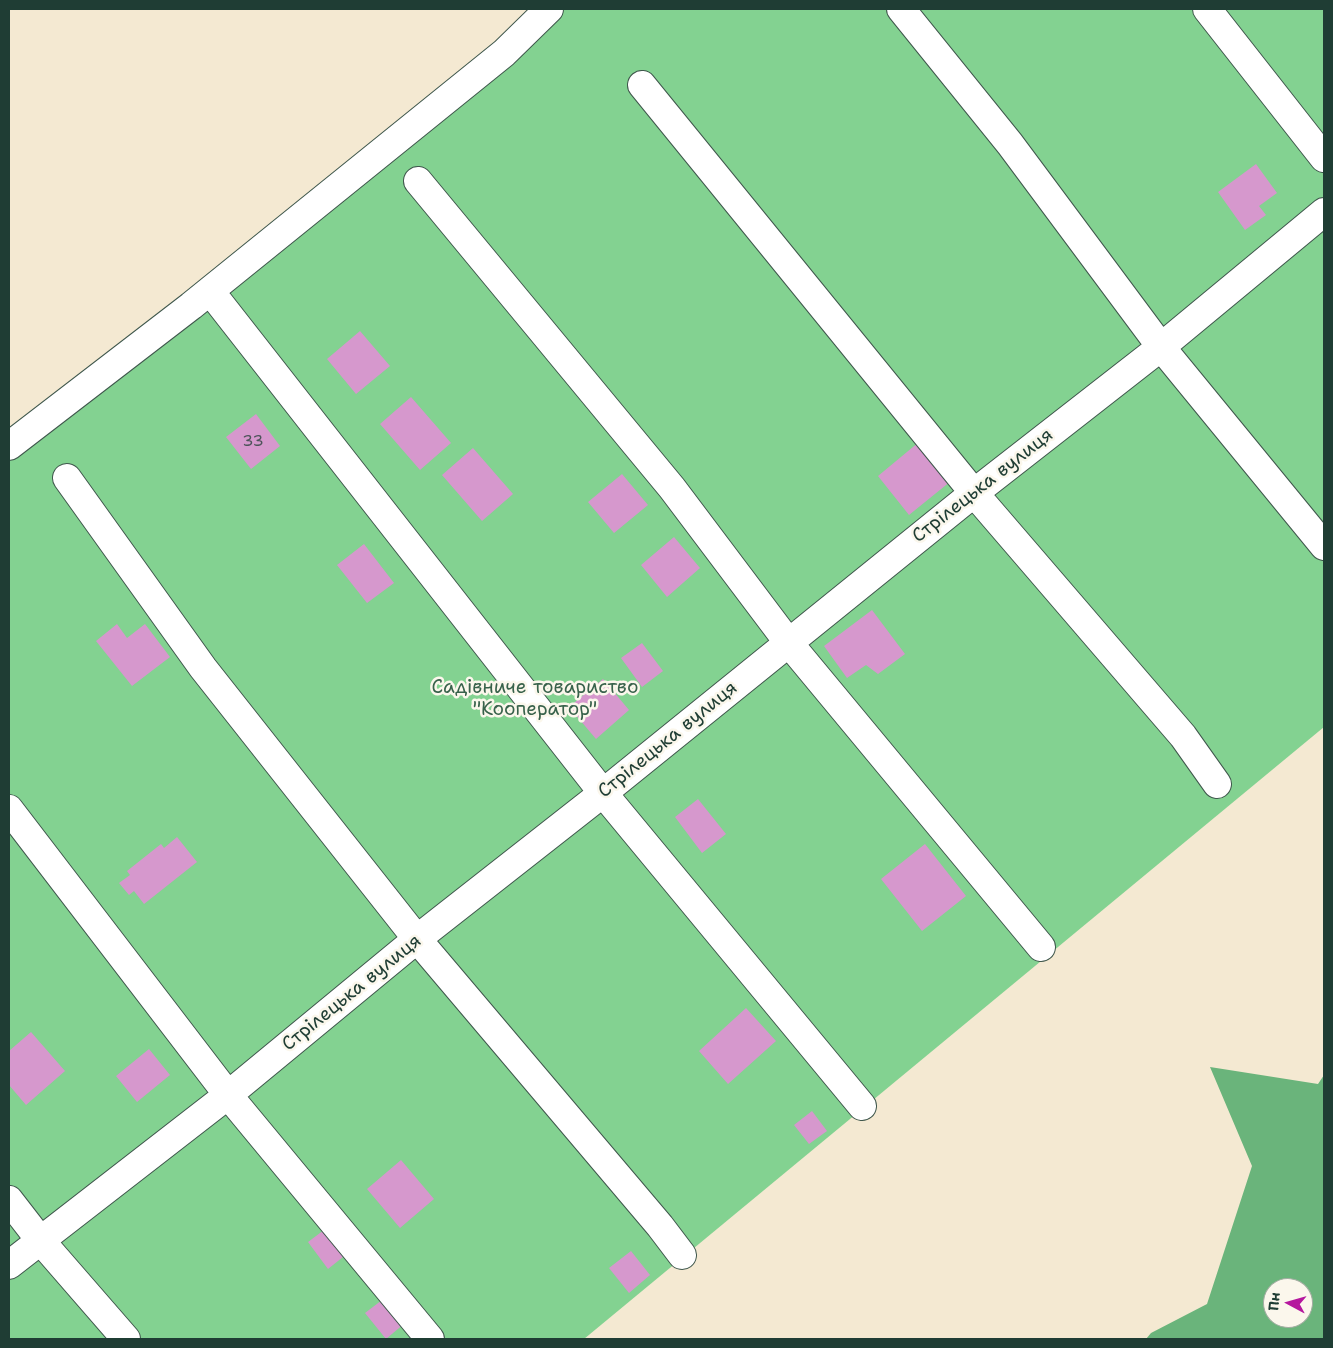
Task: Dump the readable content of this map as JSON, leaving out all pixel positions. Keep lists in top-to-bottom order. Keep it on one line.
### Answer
{"streets":{"street":["Стрілецька вулиця"]},"parks":["Садівниче товариство \"Кооператор\""],"house_numbers":["33"],"north":"left"}
